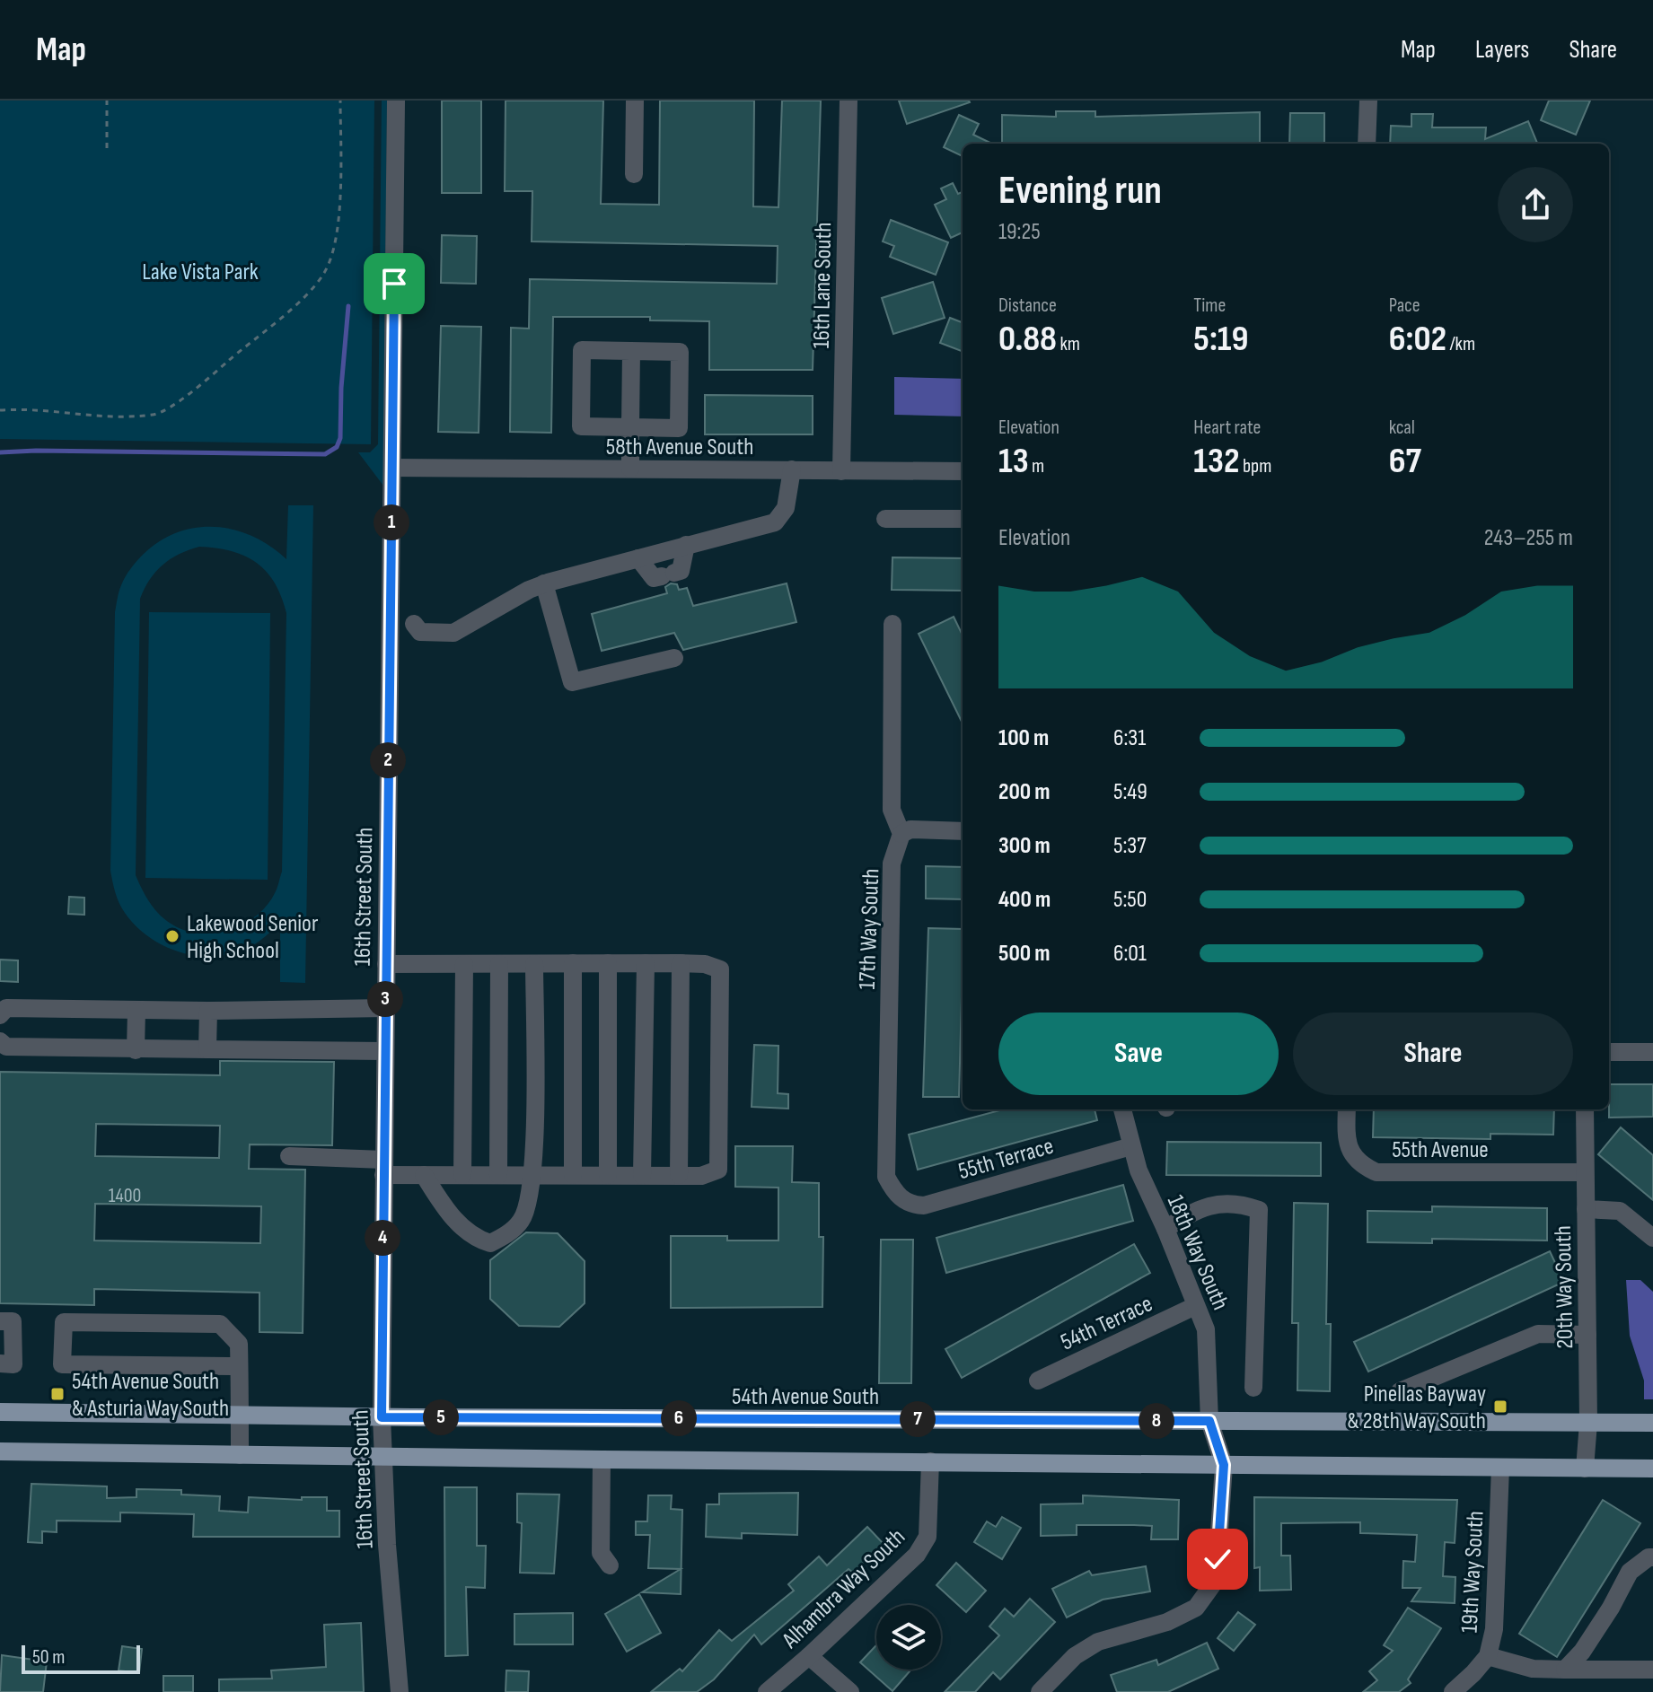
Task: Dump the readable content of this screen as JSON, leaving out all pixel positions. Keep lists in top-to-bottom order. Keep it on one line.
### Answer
{"streets":{"main road":["54th Avenue South"],"street":["16th Lane South","58th Avenue South","16th Street South","17th Way South","55th Avenue","55th Terrace","18th Way South","20th Way South","54th Terrace","19th Way South","Alhambra Way South"]},"crossings":[["16th Lane South","58th Avenue South"],["58th Avenue South","16th Street South"],["16th Street South","54th Avenue South"],["17th Way South","55th Terrace"],["55th Avenue","20th Way South"],["55th Terrace","18th Way South"],["18th Way South","54th Terrace"],["18th Way South","54th Avenue South"],["20th Way South","54th Avenue South"]],"parks":["Lake Vista Park"],"places":{"other":["Lakewood Senior High School"],"transit":["54th Avenue South & Asturia Way South","Pinellas Bayway & 28th Way South"]},"house_numbers":["1400"],"scale_bar":"50 m","page":{"header":"Map","nav":["Map","Layers","Share"],"heading":["Evening run","19:25"],"stats":[["Distance","0.88 km"],["Time","5:19"],["Pace","6:02 /km"],["Elevation","13 m"],["Heart rate","132 bpm"],["kcal","67"]],"pins":["1","2","3","4","5","6","7","8"],"chart":["Elevation","243–255 m"],"list":[{"name":"100 m","note":"6:31"},{"name":"200 m","note":"5:49"},{"name":"300 m","note":"5:37"},{"name":"400 m","note":"5:50"},{"name":"500 m","note":"6:01"}],"buttons":["Save","Share"],"scale":"50 m"}}
